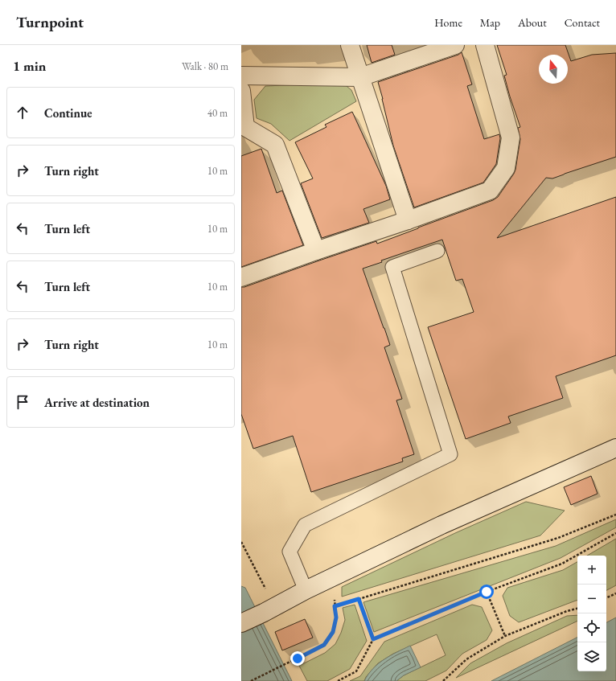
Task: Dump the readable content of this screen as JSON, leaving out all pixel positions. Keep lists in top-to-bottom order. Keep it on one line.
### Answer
{"north":"top","page":{"header":"Turnpoint","nav":["Home","Map","About","Contact"],"heading":["1 min","Walk · 80 m"],"list":[["Continue","40 m"],["Turn right","10 m"],["Turn left","10 m"],["Turn left","10 m"],["Turn right","10 m"],"Arrive at destination"],"map_buttons":["+","−"]}}
